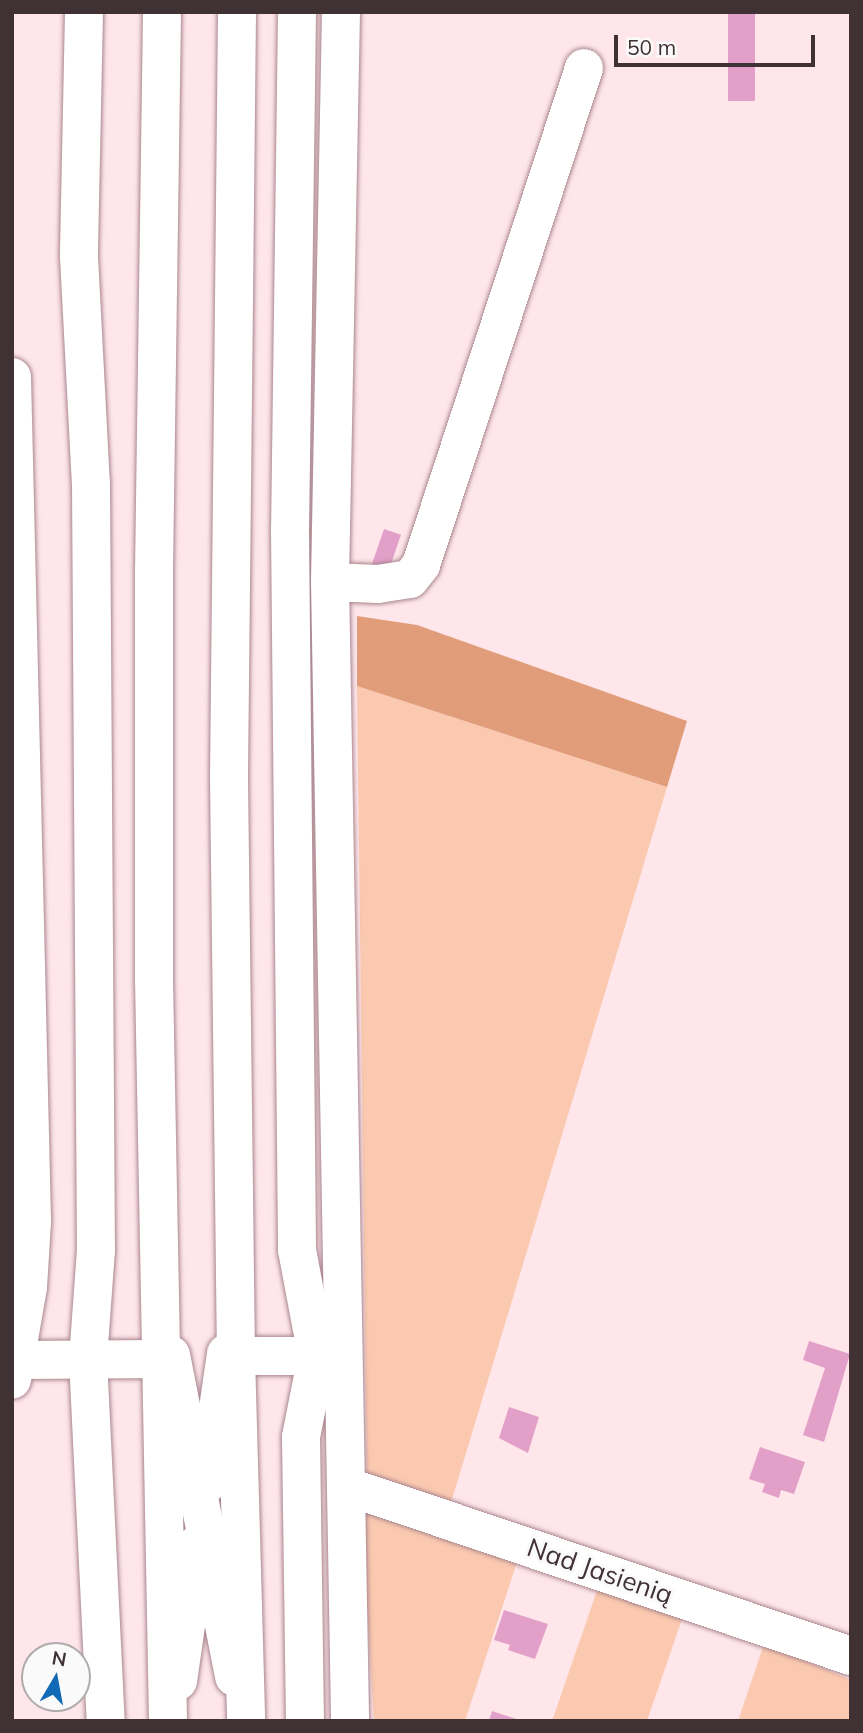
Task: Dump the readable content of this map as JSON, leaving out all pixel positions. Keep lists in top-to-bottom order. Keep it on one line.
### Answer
{"streets":{"main road":["Nad Jasienią"]},"scale_bar":"50 m","north":"top"}
